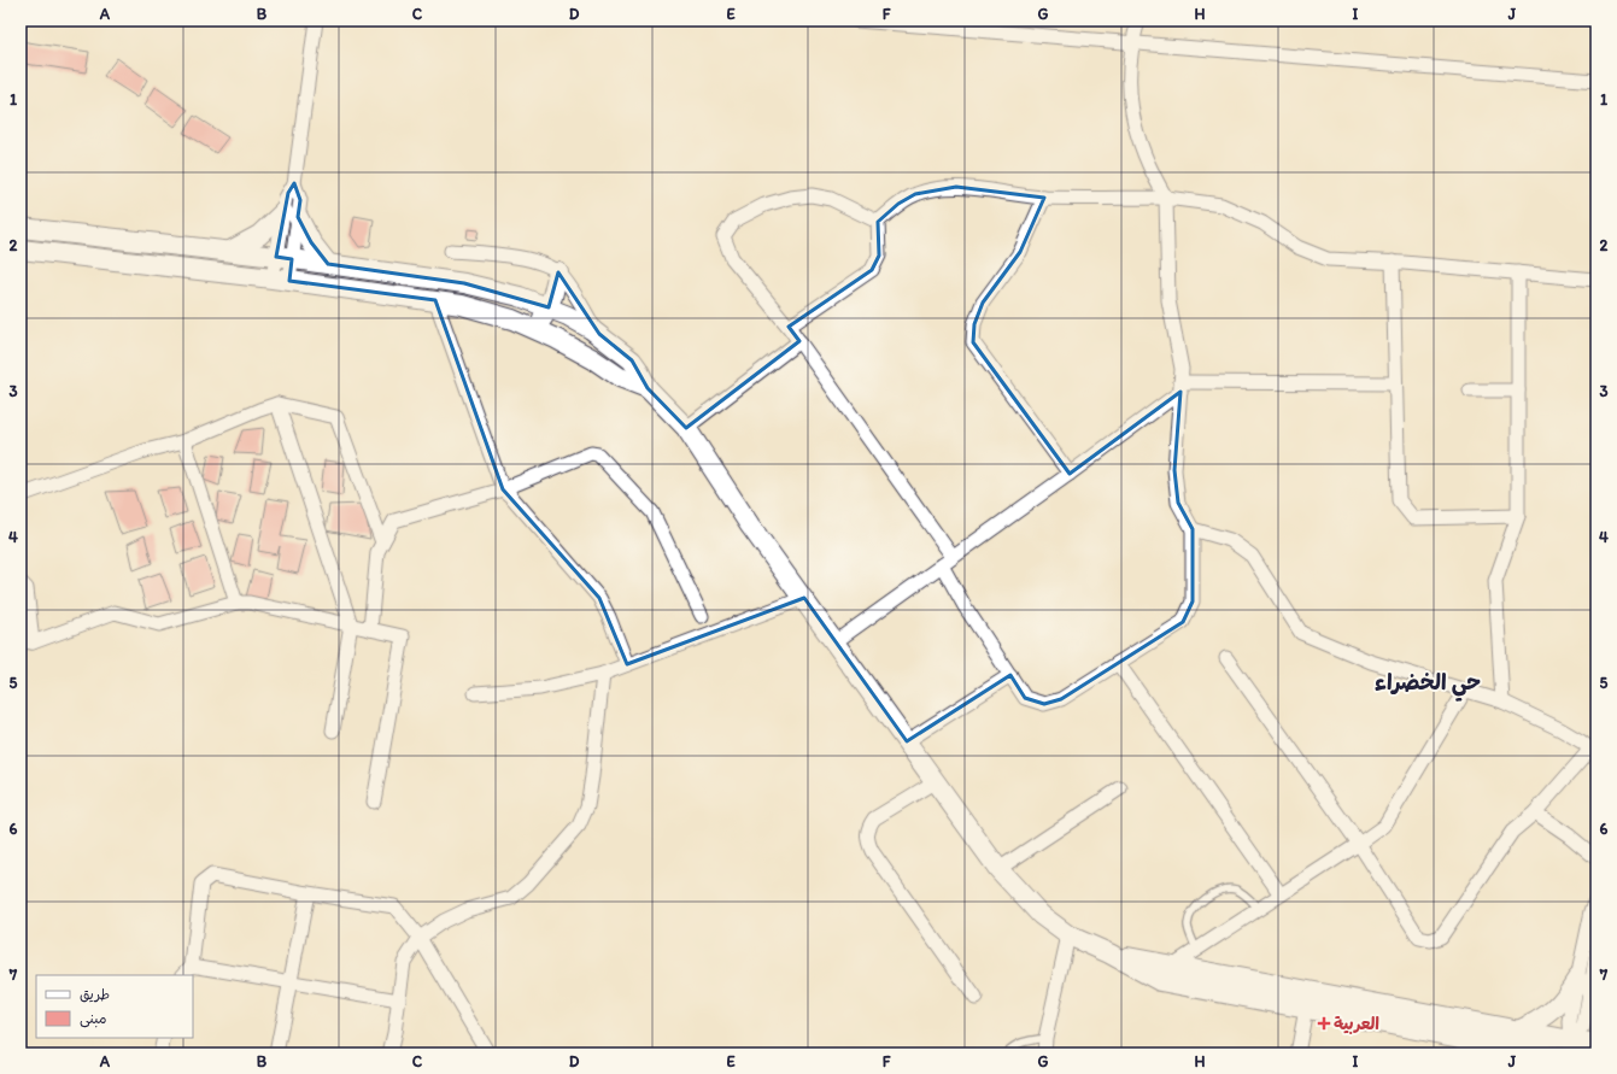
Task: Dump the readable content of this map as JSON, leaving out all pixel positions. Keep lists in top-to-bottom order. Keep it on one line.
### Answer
{"districts":["حي الخضراء"],"places":{"health":["العربية"]},"legend":["طريق","مبنى"],"grid":{"columns":["A","B","C","D","E","F","G","H","I","J"],"rows":["1","2","3","4","5","6","7"]}}
